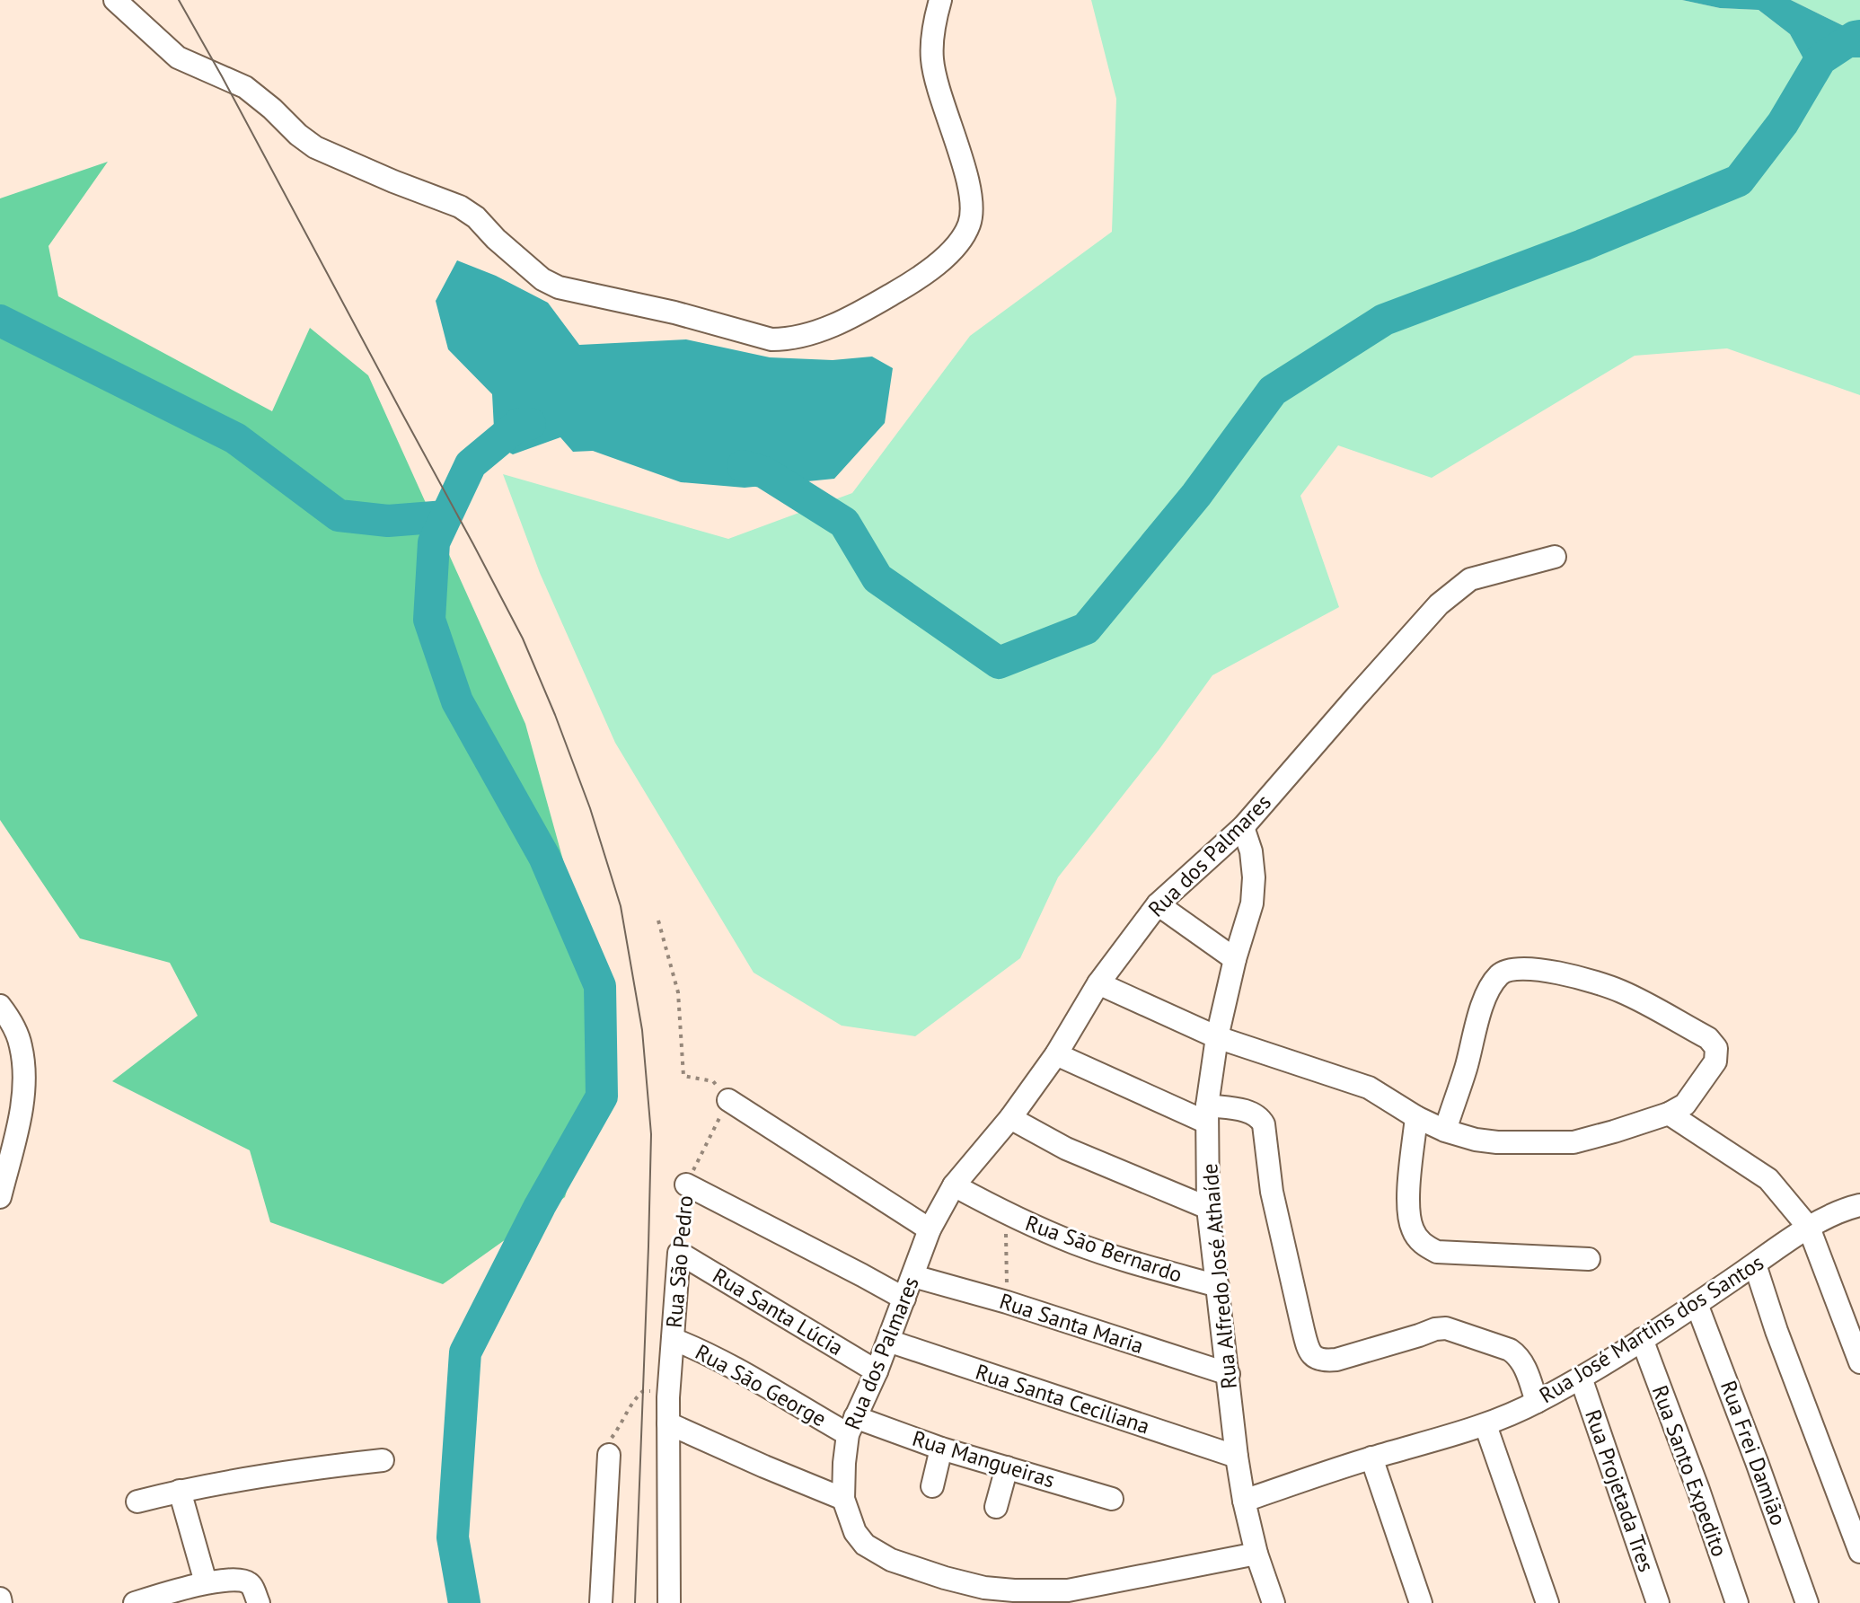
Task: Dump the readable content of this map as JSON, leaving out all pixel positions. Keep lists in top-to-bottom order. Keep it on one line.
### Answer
{"streets":{"street":["Rua dos Palmares","Rua São Bernardo","Rua São Pedro","Rua Alfredo José Athaíde","Rua Santa Lúcia","Rua Santa Maria","Rua José Martins dos Santos","Rua São George","Rua Santa Ceciliana","Rua Frei Damião","Rua Mangueiras","Rua Santo Expedito","Rua Projetada Tres"]},"crossings":[["Rua dos Palmares","Rua São Bernardo"],["Rua dos Palmares","Rua Alfredo José Athaíde"],["Rua dos Palmares","Rua Santa Lúcia"],["Rua dos Palmares","Rua Santa Maria"],["Rua dos Palmares","Rua São George"],["Rua dos Palmares","Rua Santa Ceciliana"],["Rua dos Palmares","Rua Mangueiras"],["Rua São Bernardo","Rua Alfredo José Athaíde"],["Rua São Pedro","Rua Santa Lúcia"],["Rua São Pedro","Rua São George"],["Rua Alfredo José Athaíde","Rua Santa Maria"],["Rua Alfredo José Athaíde","Rua José Martins dos Santos"],["Rua Alfredo José Athaíde","Rua Santa Ceciliana"],["Rua José Martins dos Santos","Rua Frei Damião"],["Rua José Martins dos Santos","Rua Santo Expedito"],["Rua José Martins dos Santos","Rua Projetada Tres"],["Rua São George","Rua Mangueiras"]]}
